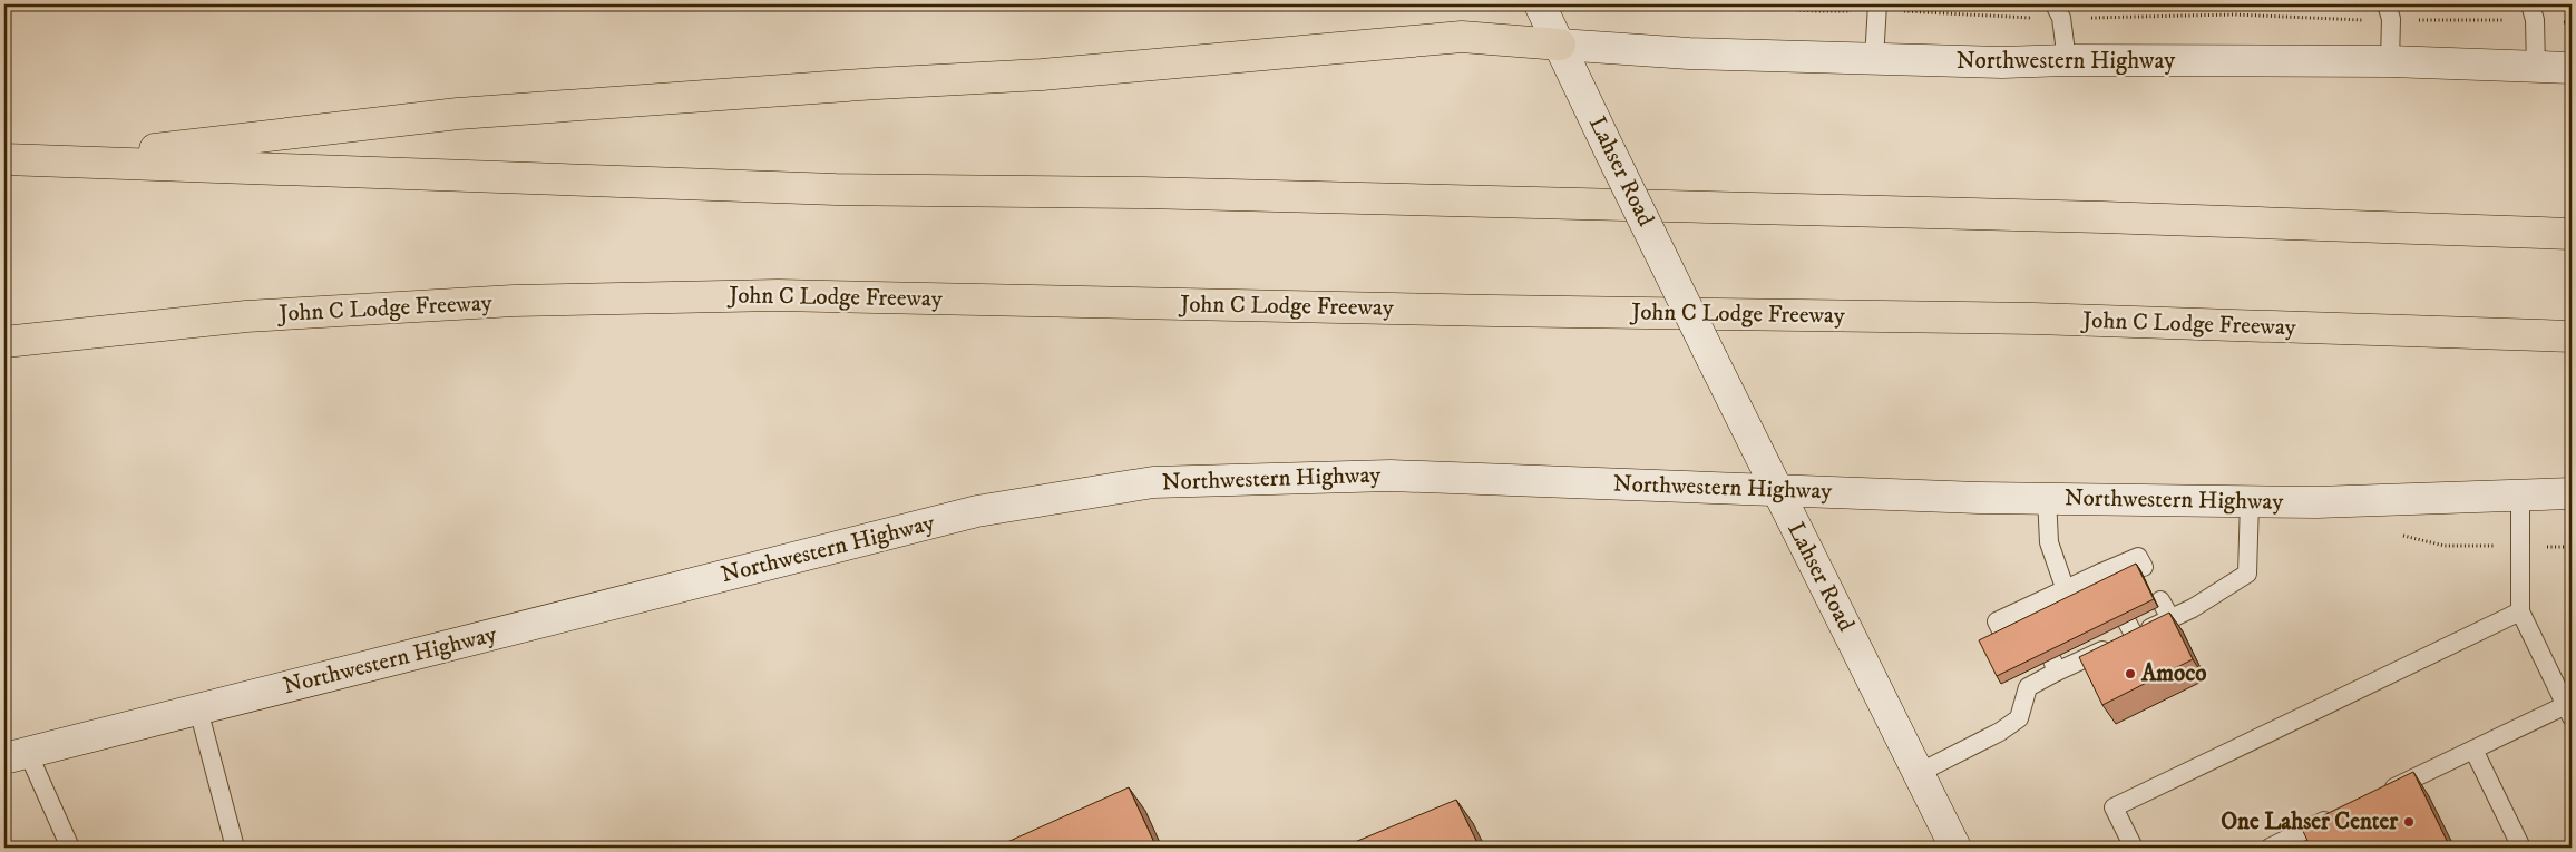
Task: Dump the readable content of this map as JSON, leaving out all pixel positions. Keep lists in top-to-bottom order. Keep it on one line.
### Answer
{"streets":{"highway":["John C Lodge Freeway"],"main road":["Northwestern Highway","Lahser Road"]},"crossings":[["Northwestern Highway","Lahser Road"]],"places":["Amoco","One Lahser Center"]}
